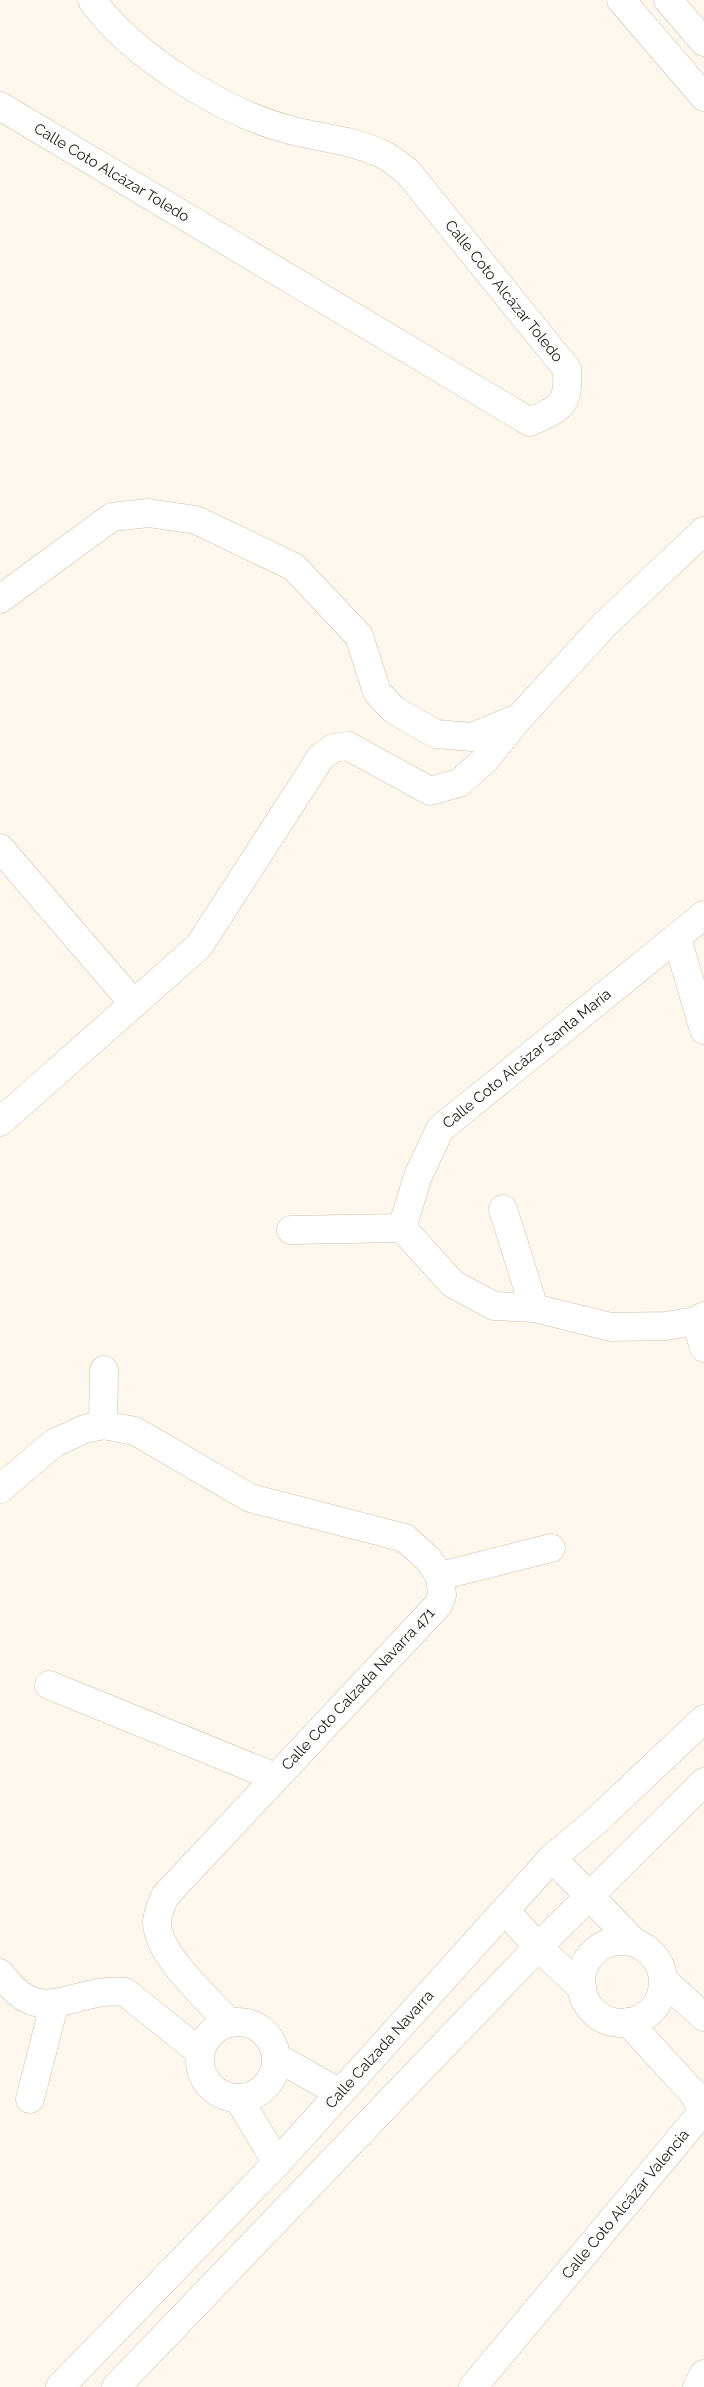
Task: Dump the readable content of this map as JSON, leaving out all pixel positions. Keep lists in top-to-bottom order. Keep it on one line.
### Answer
{"streets":{"street":["Calle Coto Alcázar Toledo","Calle Coto Alcázar Santa María","Calle Coto Calzada Navarra 471","Calle Calzada Navarra","Calle Coto Alcázar Valencia"]}}
